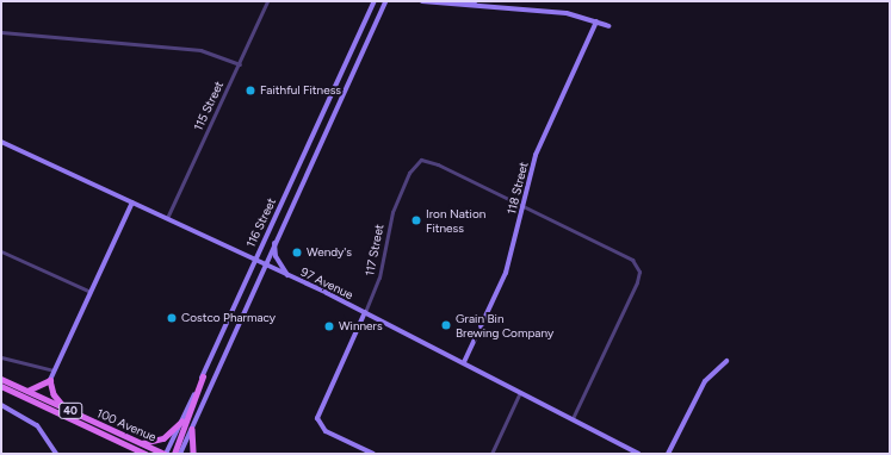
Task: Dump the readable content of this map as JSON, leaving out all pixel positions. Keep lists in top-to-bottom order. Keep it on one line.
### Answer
{"streets":{"main road":["40","100 Avenue"],"street":["115 Street","118 Street","116 Street","117 Street","97 Avenue"]},"crossings":[["115 Street","97 Avenue"],["118 Street","117 Street"],["118 Street","97 Avenue"],["116 Street","97 Avenue"],["116 Street","100 Avenue"],["117 Street","97 Avenue"]],"places":["Faithful Fitness","Iron Nation Fitness","Wendy's","Costco Pharmacy","Grain Bin Brewing Company","Winners"]}
